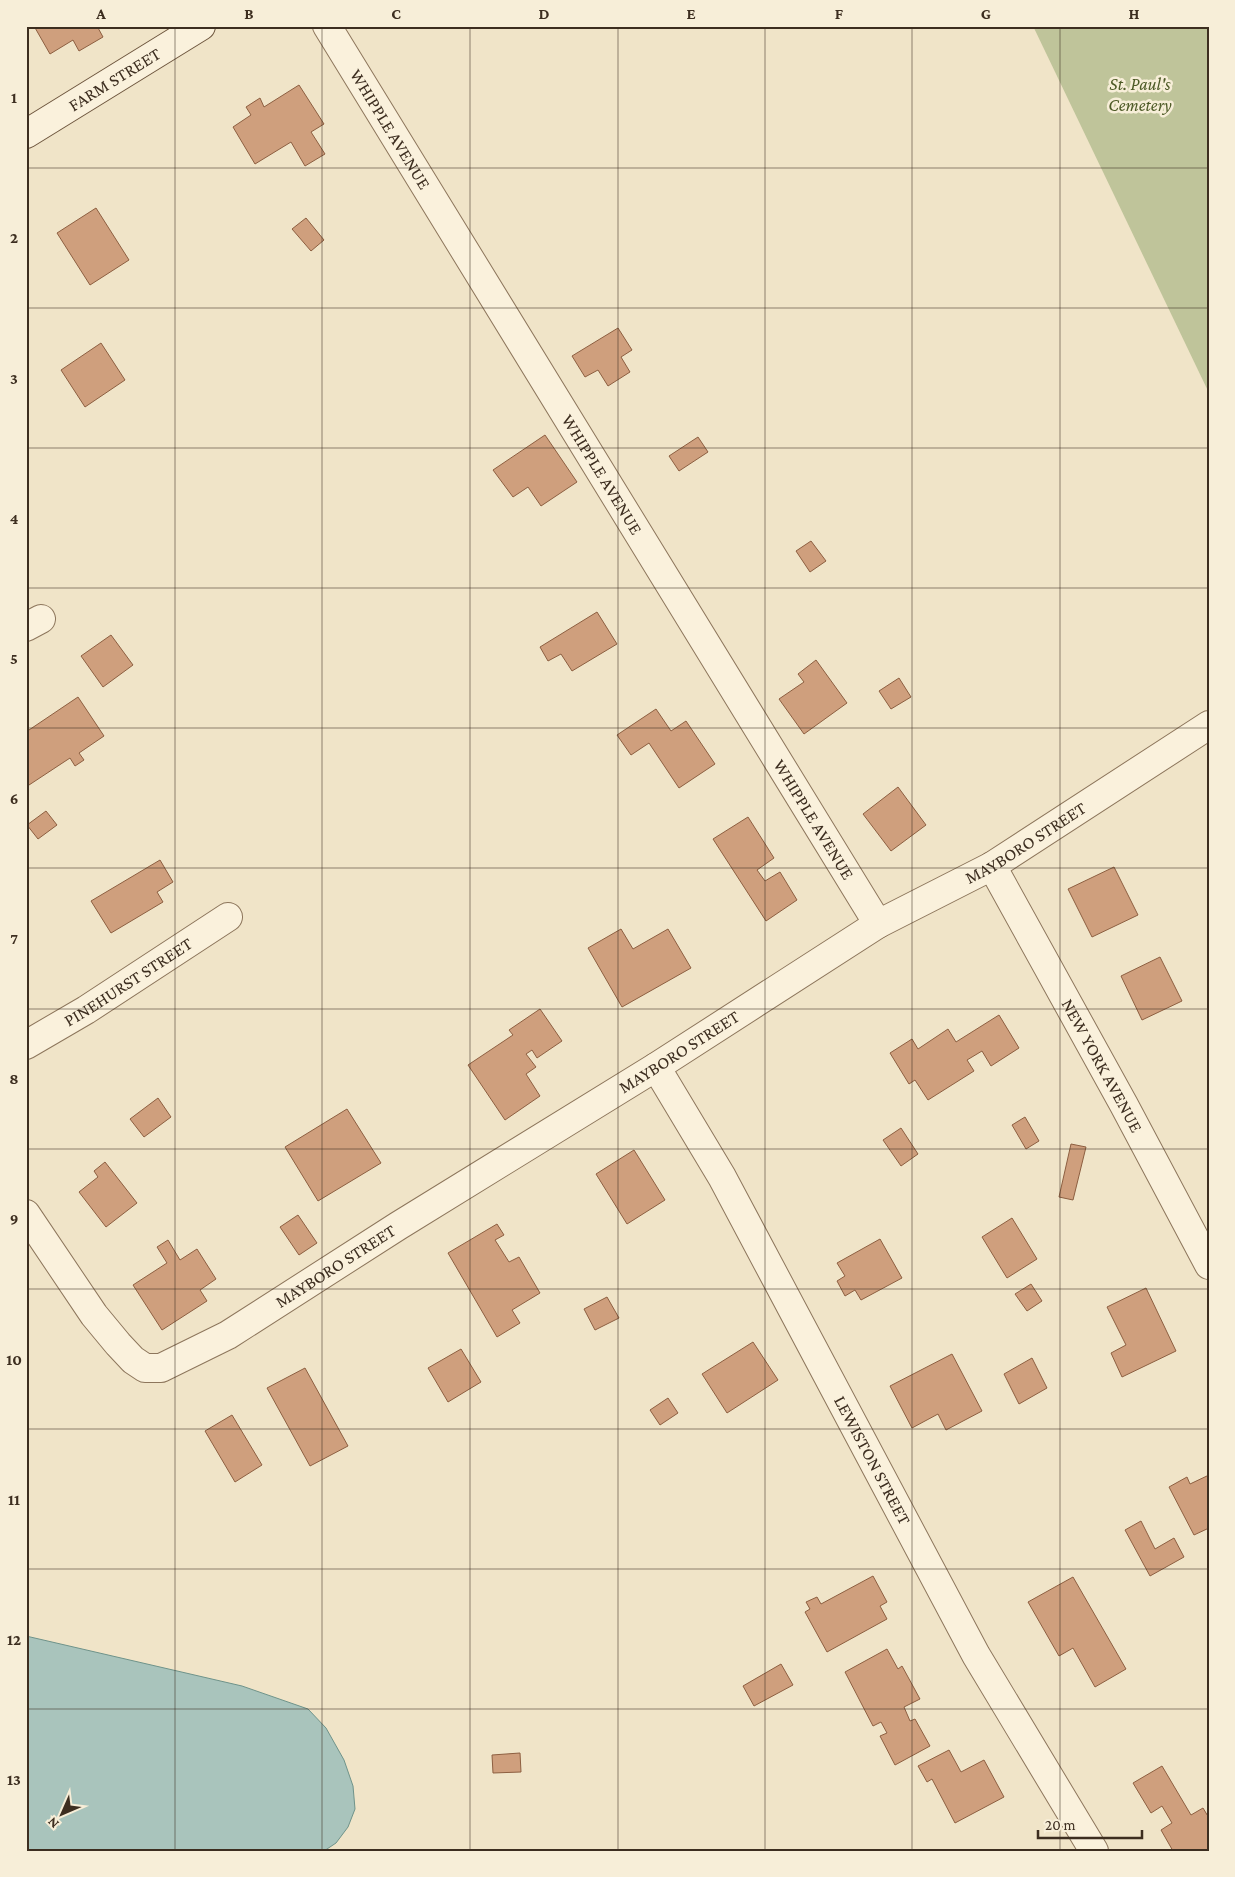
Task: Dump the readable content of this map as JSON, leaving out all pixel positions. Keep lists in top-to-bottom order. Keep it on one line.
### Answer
{"streets":{"street":["FARM STREET","WHIPPLE AVENUE","MAYBORO STREET","PINEHURST STREET","NEW YORK AVENUE","LEWISTON STREET"]},"crossings":[["WHIPPLE AVENUE","MAYBORO STREET"],["MAYBORO STREET","NEW YORK AVENUE"],["MAYBORO STREET","LEWISTON STREET"]],"parks":["St. Paul's Cemetery"],"scale_bar":"20 m","north":"bottom left","grid":{"columns":["A","B","C","D","E","F","G","H"],"rows":["1","2","3","4","5","6","7","8","9","10","11","12","13"]}}
